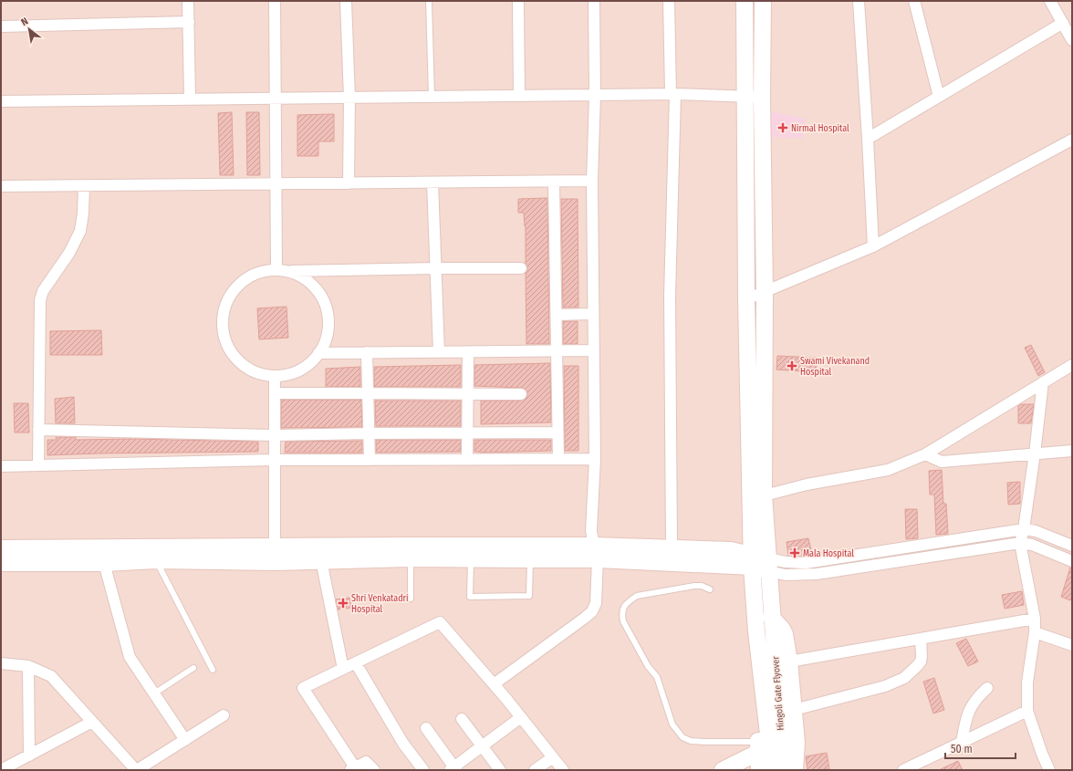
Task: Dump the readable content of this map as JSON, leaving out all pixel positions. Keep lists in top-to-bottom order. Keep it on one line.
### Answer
{"streets":{"main road":["Hingoli Gate Flyover"]},"places":{"health":["Nirmal Hospital","Swami Vivekanand Hospital","Mala Hospital","Shri Venkatadri Hospital"]},"scale_bar":"50 m","north":"top left"}
